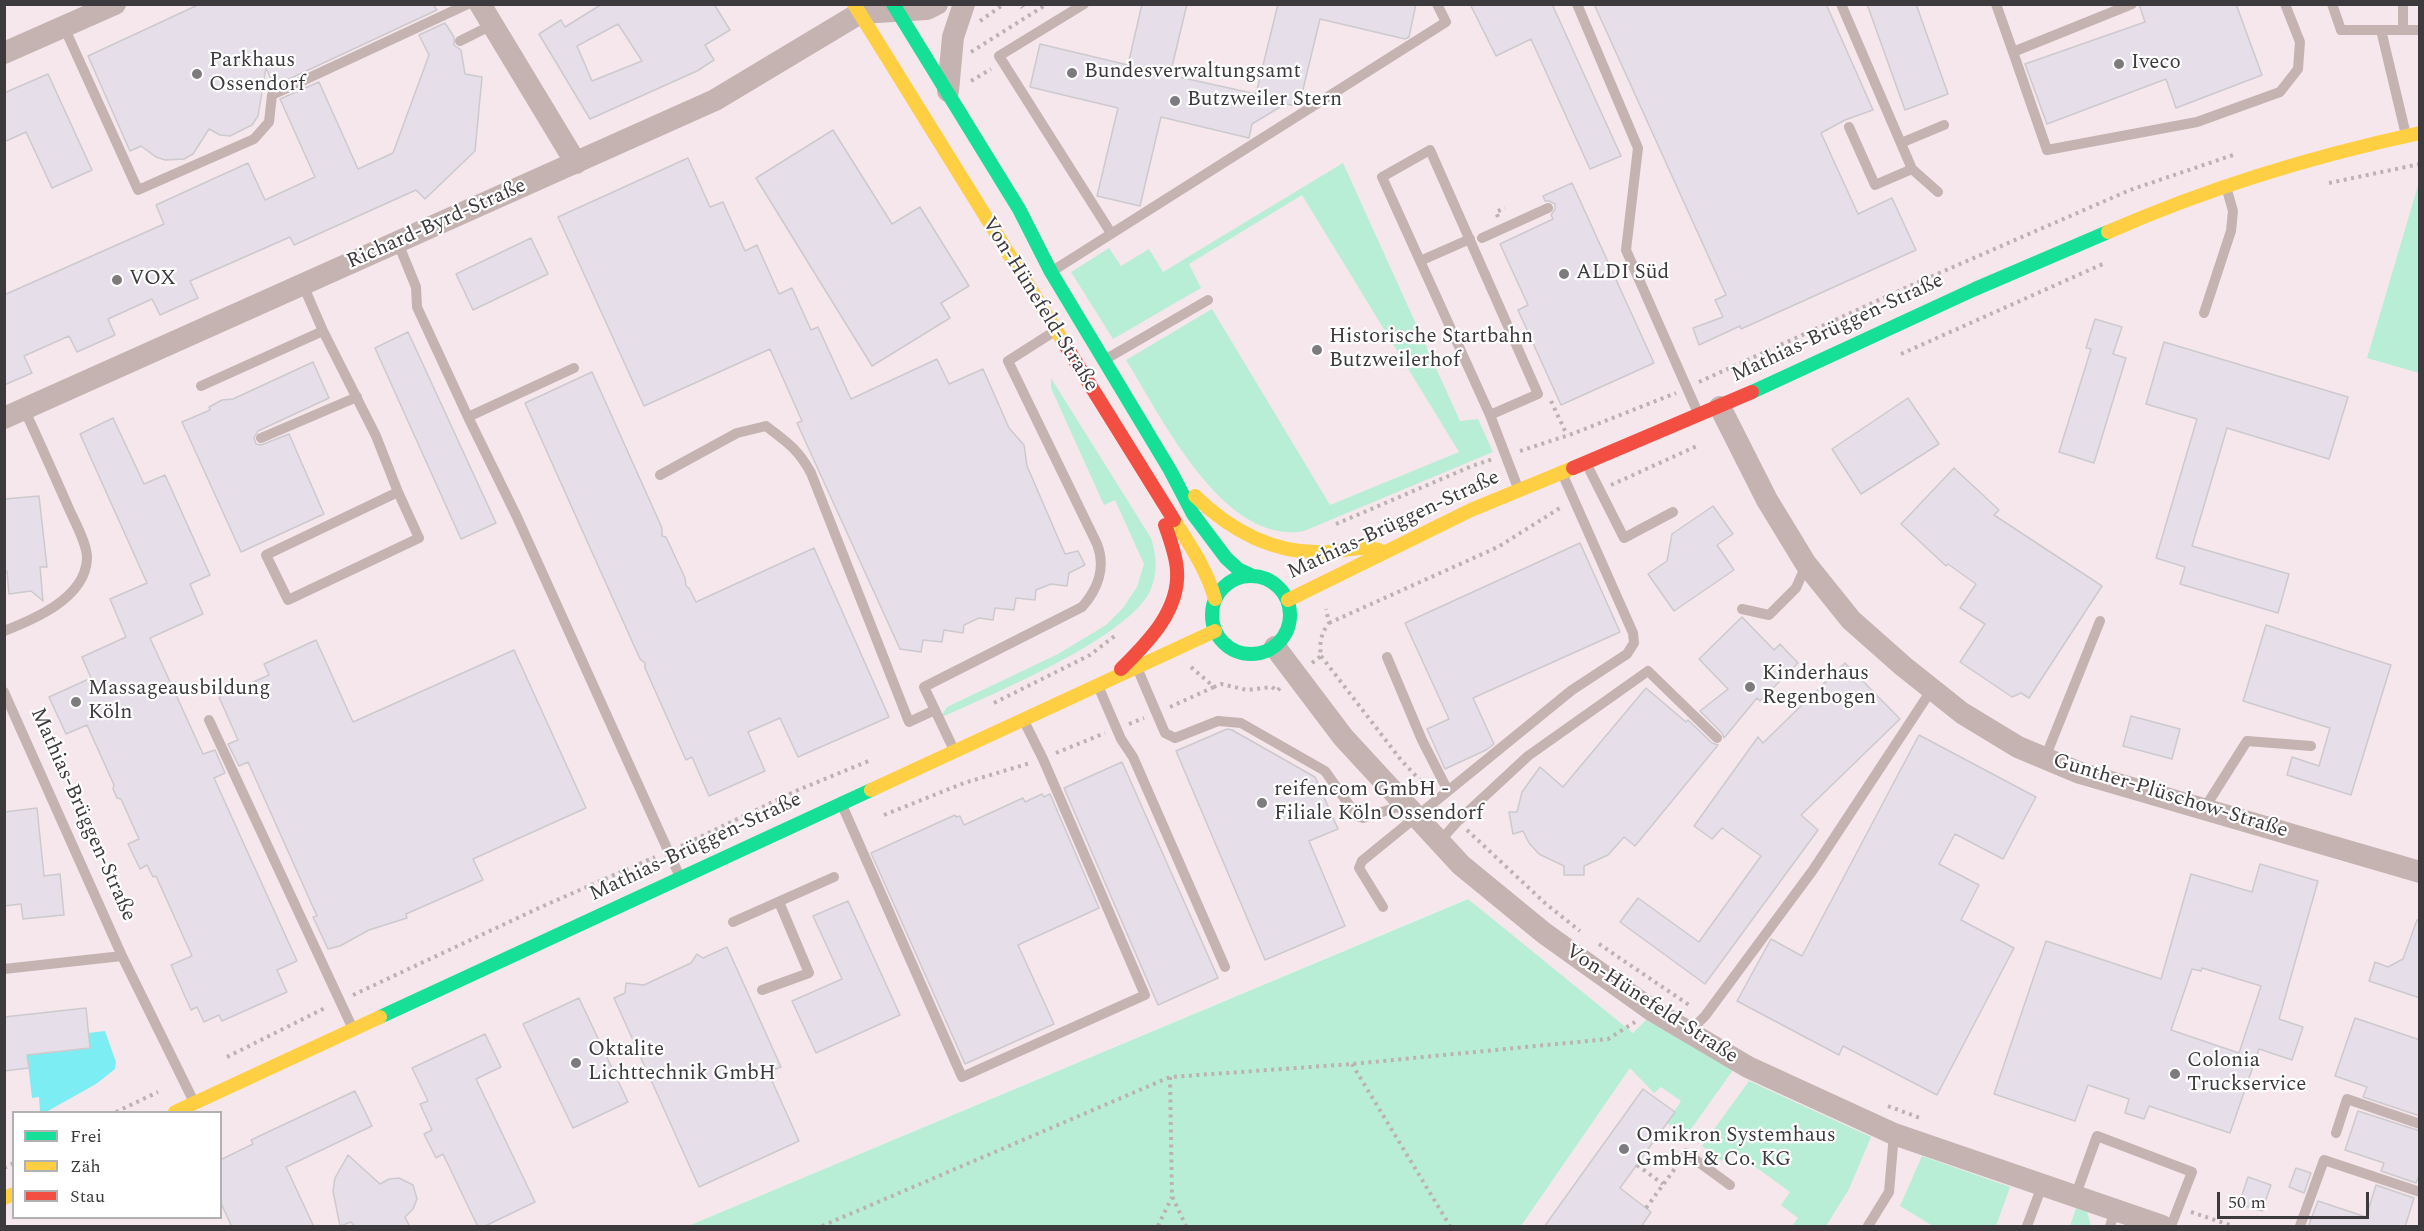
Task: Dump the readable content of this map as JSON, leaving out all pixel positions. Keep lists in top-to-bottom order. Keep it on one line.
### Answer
{"streets":{"street":["Richard-Byrd-Straße","Von-Hünefeld-Straße","Mathias-Brüggen-Straße","Gunther-Plüschow-Straße"]},"crossings":[["Richard-Byrd-Straße","Von-Hünefeld-Straße"],["Von-Hünefeld-Straße","Mathias-Brüggen-Straße"],["Mathias-Brüggen-Straße","Gunther-Plüschow-Straße"]],"places":["Iveco","Bundesverwaltungsamt","Parkhaus Ossendorf","Butzweiler Stern","ALDI Süd","VOX","Historische Startbahn Butzweilerhof","Kinderhaus Regenbogen","Massageausbildung Köln","reifencom GmbH - Filiale Köln Ossendorf","Oktalite Lichttechnik GmbH","Colonia Truckservice","Omikron Systemhaus GmbH & Co. KG"],"legend":["Frei","Zäh","Stau"],"scale_bar":"50 m"}
